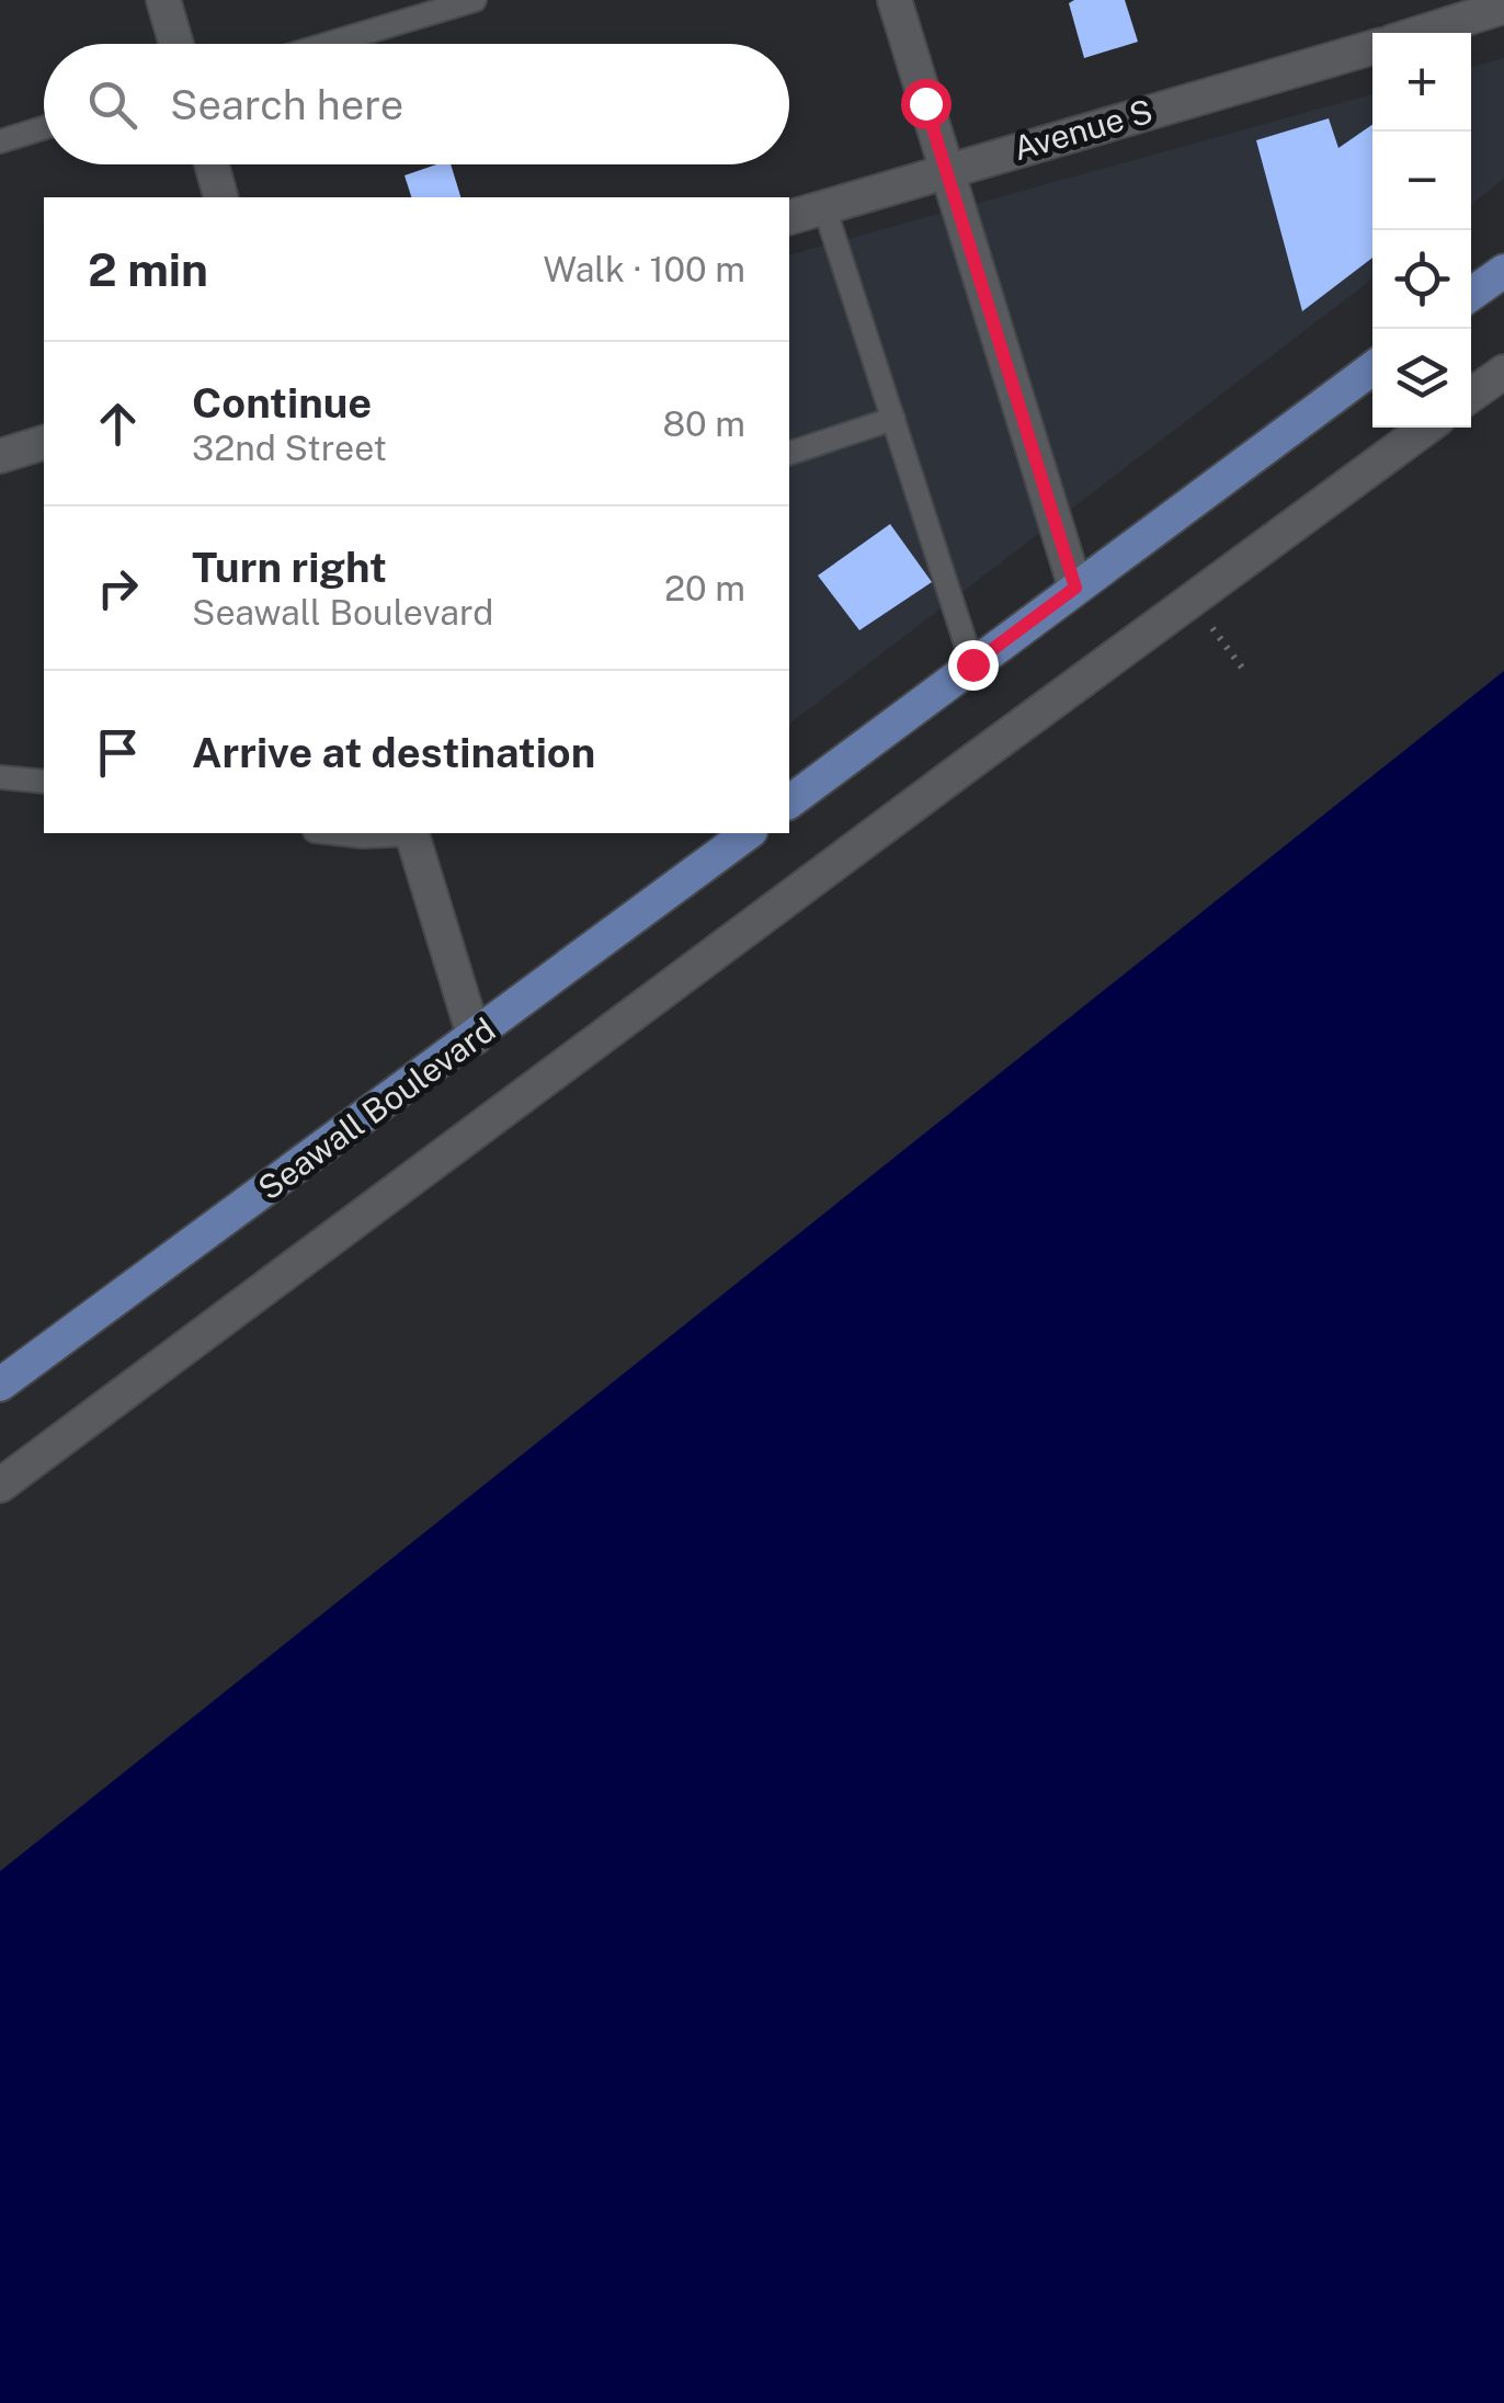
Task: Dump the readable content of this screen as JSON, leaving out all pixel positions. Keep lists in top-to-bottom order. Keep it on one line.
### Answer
{"streets":{"main road":["Seawall Boulevard"],"street":["Avenue S"]},"page":{"map_buttons":["+","−"],"search":"Search here","heading":["2 min","Walk · 100 m"],"list":[["Continue","32nd Street","80 m"],["Turn right","Seawall Boulevard","20 m"],"Arrive at destination"]}}
